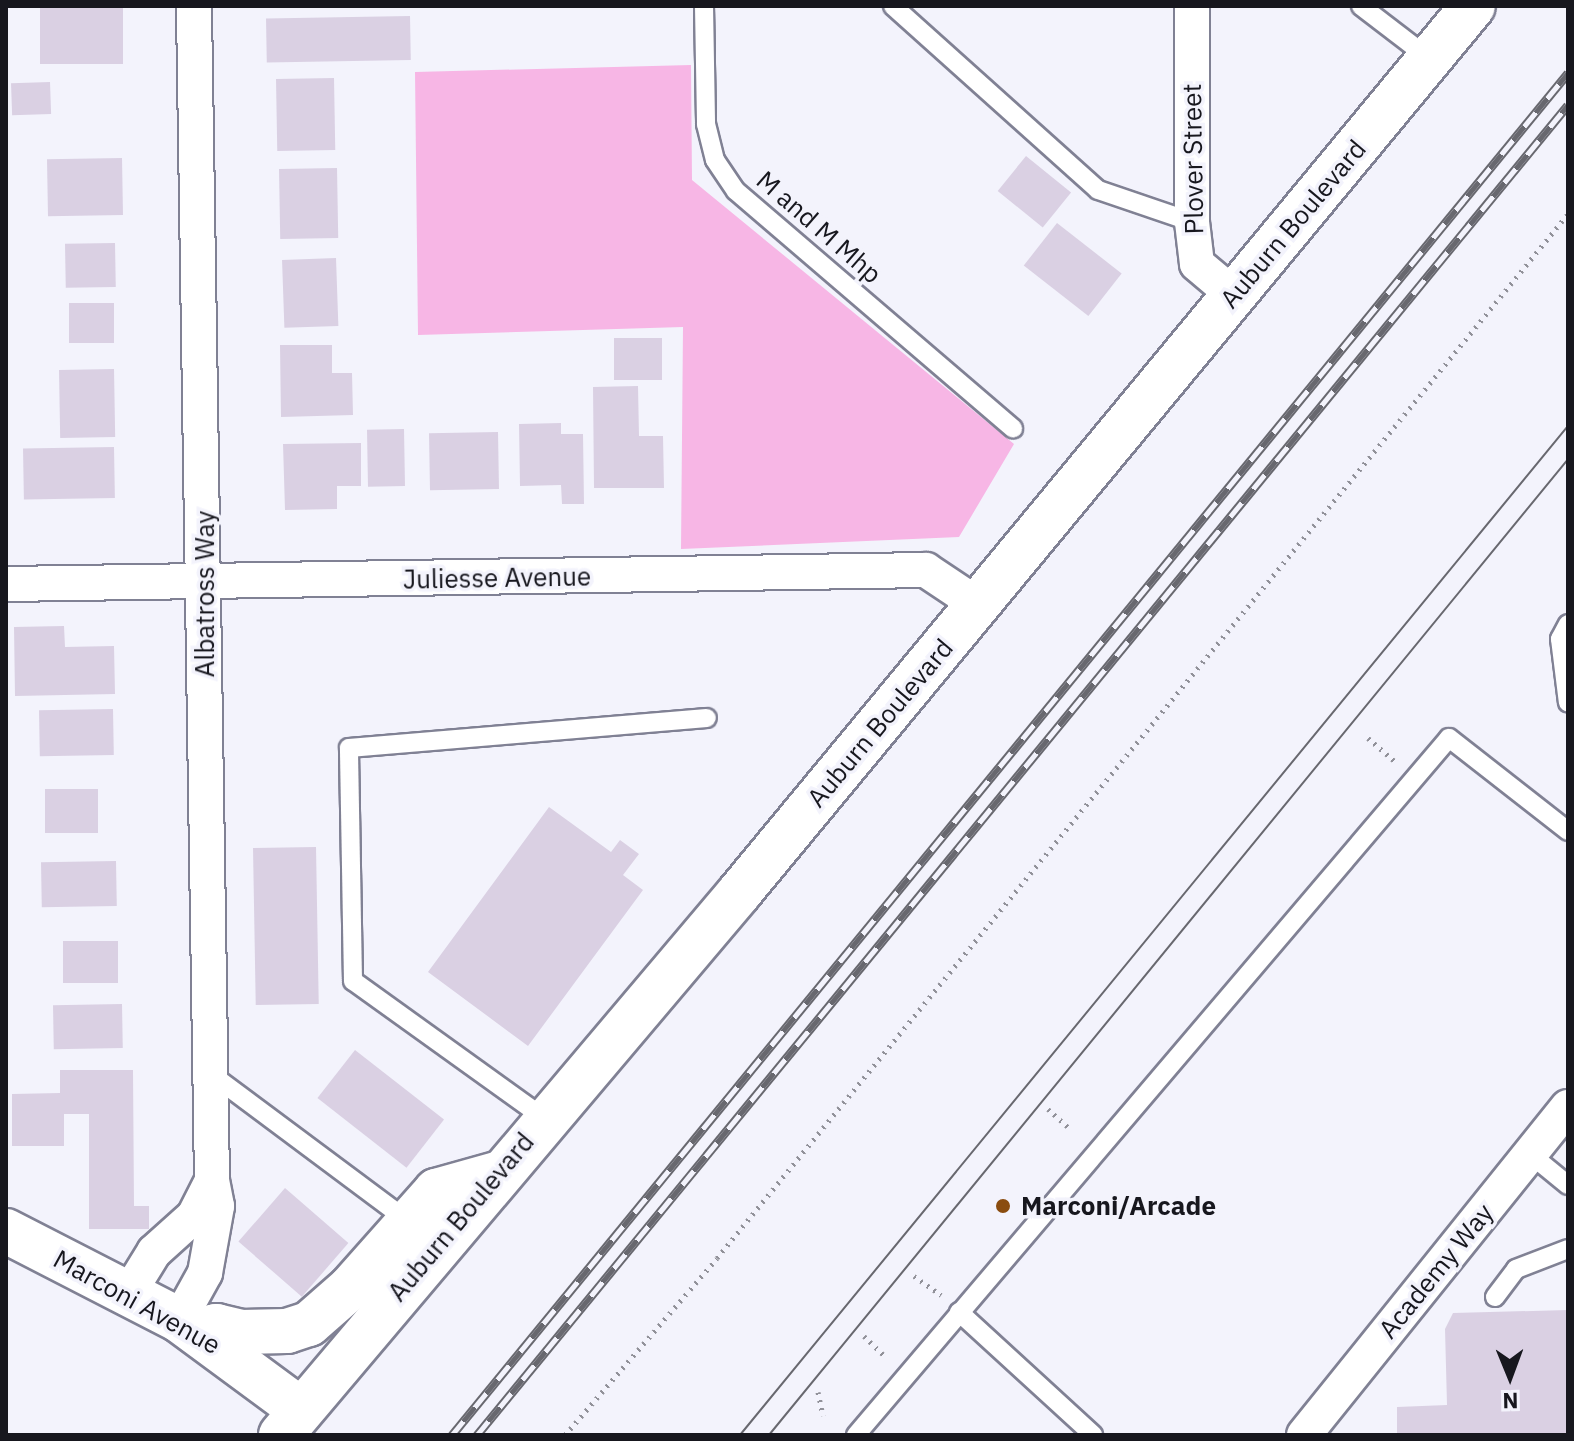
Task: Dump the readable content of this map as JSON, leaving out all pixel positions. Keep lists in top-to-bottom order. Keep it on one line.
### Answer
{"streets":{"street":["Plover Street","Auburn Boulevard","Juliesse Avenue","Albatross Way","Academy Way","Marconi Avenue"],"lane":["M and M Mhp"]},"crossings":[["Plover Street","Auburn Boulevard"],["Auburn Boulevard","Juliesse Avenue"],["Auburn Boulevard","Marconi Avenue"],["Juliesse Avenue","Albatross Way"],["Albatross Way","Marconi Avenue"]],"places":["Marconi/Arcade"],"north":"bottom"}
